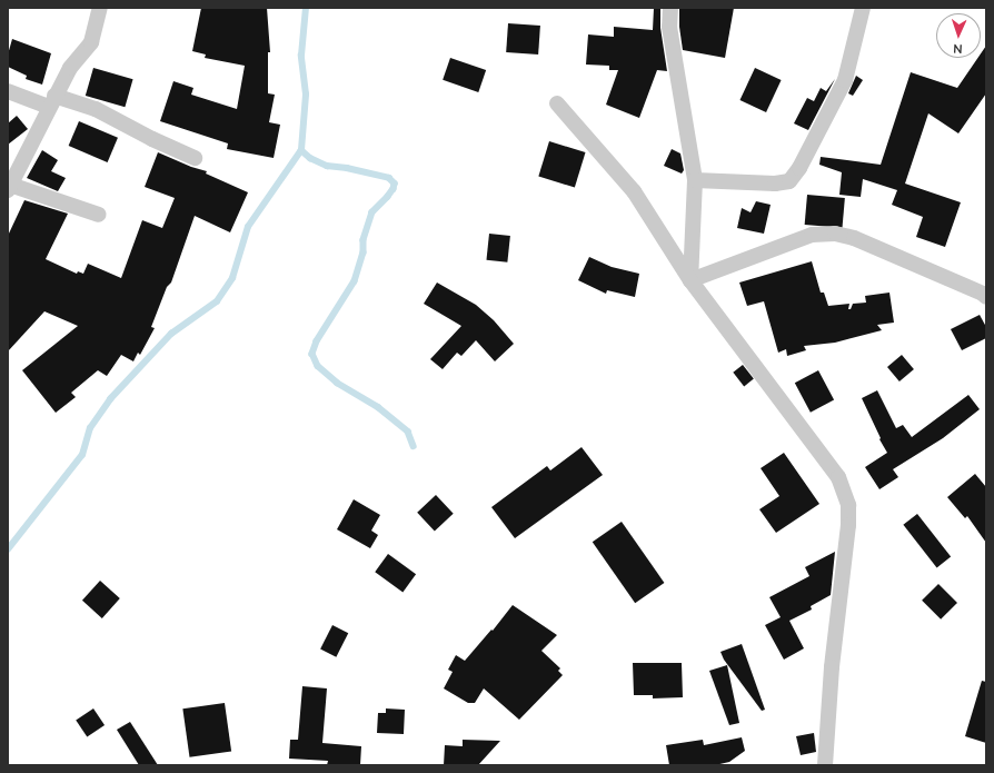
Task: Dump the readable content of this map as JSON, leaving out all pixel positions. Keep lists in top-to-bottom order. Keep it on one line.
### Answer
{"north":"bottom"}
